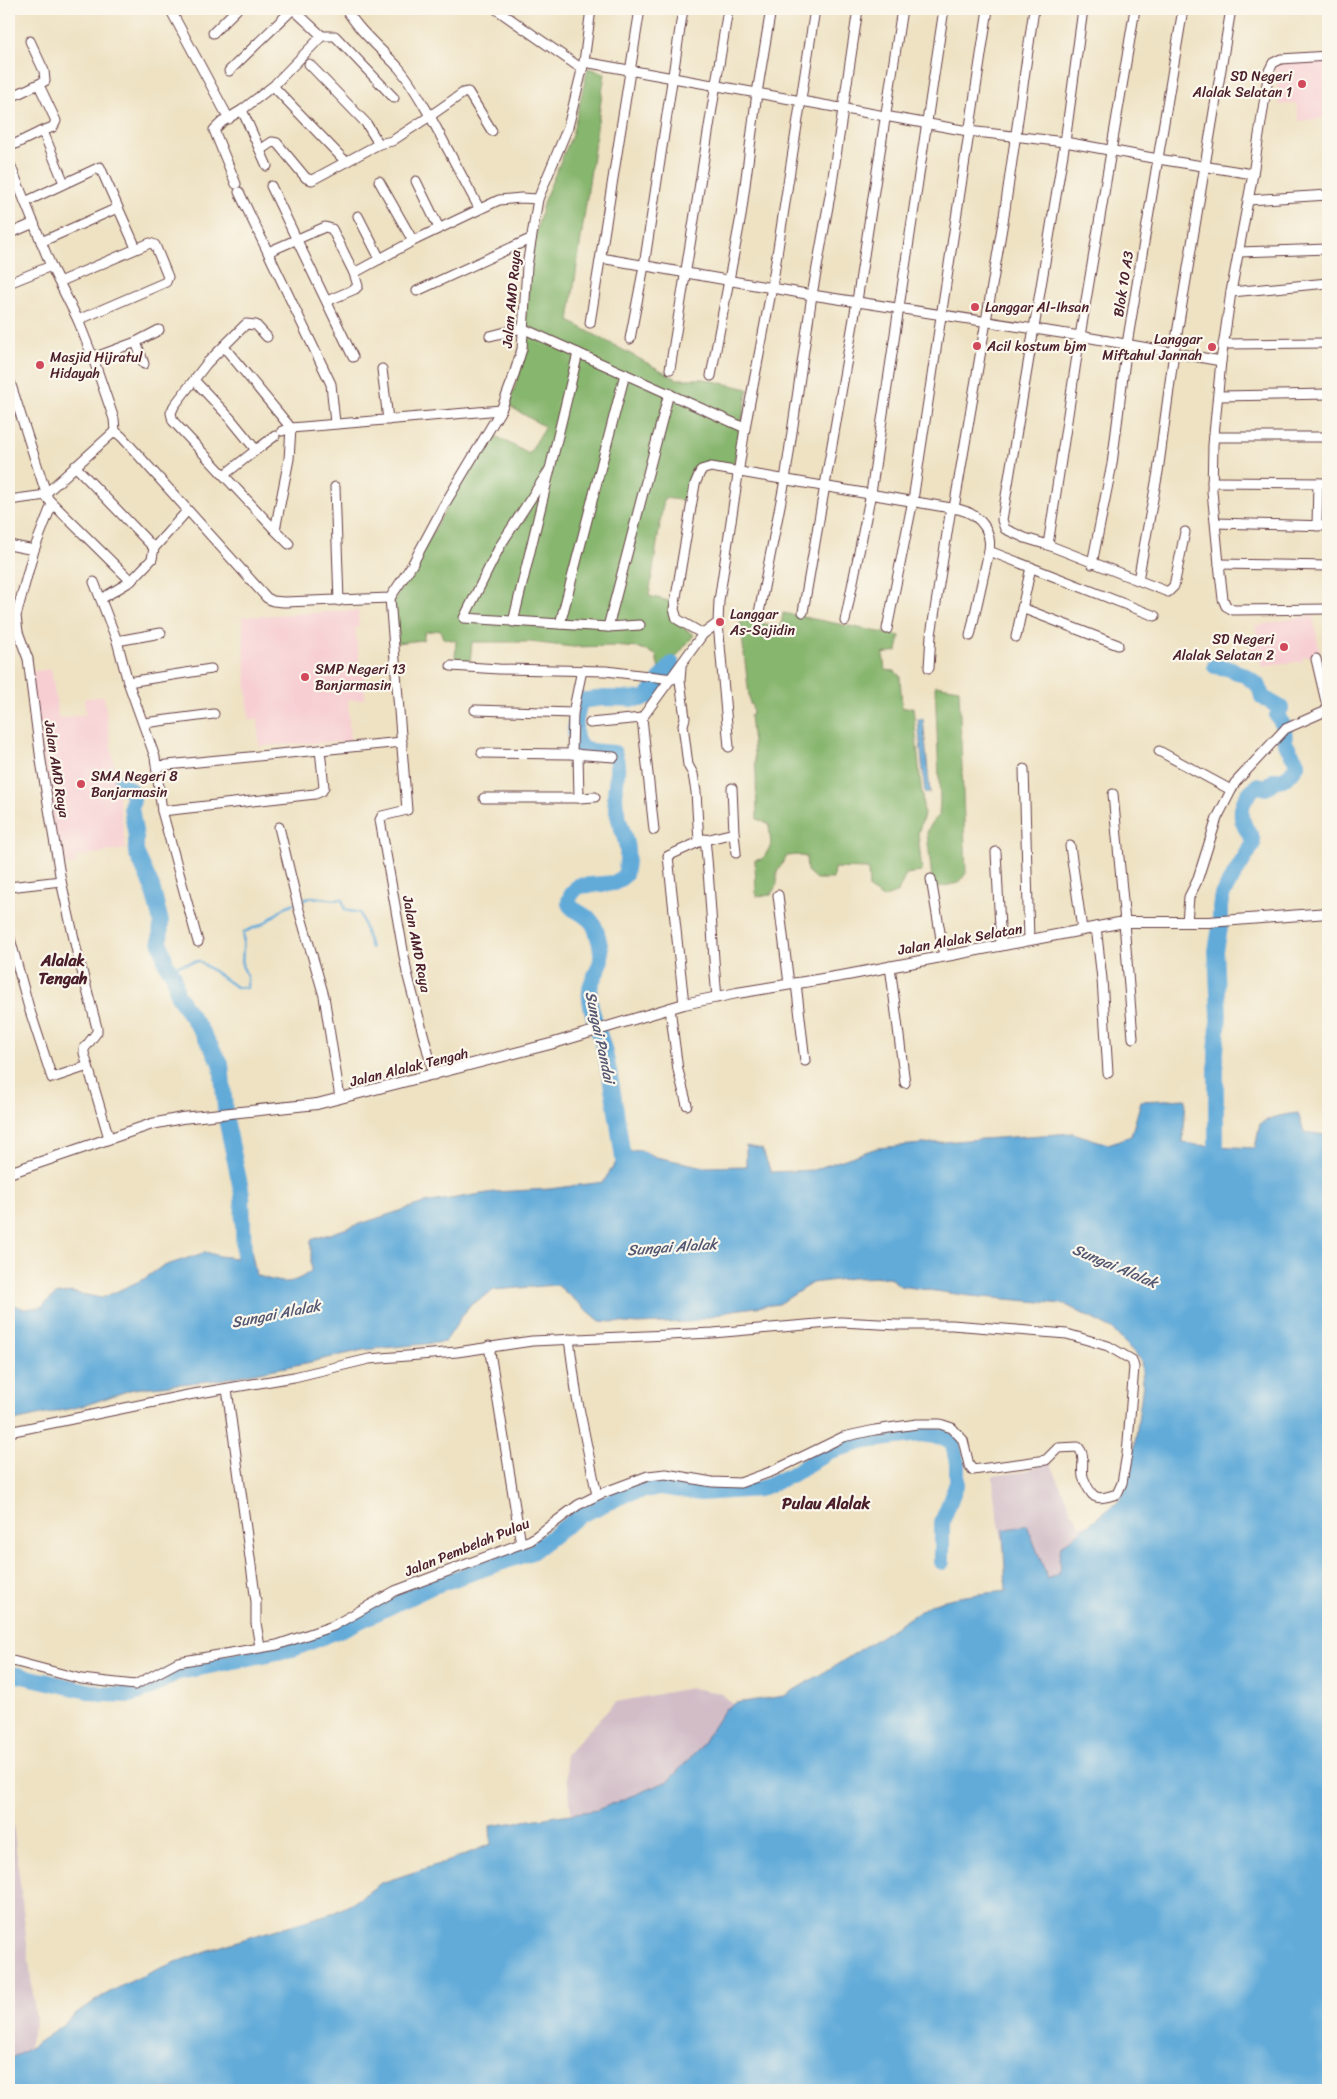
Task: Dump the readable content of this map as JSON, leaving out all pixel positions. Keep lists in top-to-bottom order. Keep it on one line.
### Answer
{"streets":{"street":["Blok 10 A3","Jalan AMD Raya","Jalan Alalak Selatan","Jalan Alalak Tengah","Jalan Pembelah Pulau"]},"crossings":[["Jalan AMD Raya","Jalan Alalak Tengah"],["Jalan Alalak Selatan","Jalan Alalak Tengah"]],"districts":["Alalak Tengah","Pulau Alalak"],"water":["Sungai Pandai","Sungai Alalak"],"places":["SD Negeri Alalak Selatan 1","Langgar Al-Ihsan","Acil kostum bjm","Langgar Miftahul Jannah","Masjid Hijratul Hidayah","Langgar As-Sajidin","SD Negeri Alalak Selatan 2","SMP Negeri 13 Banjarmasin","SMA Negeri 8 Banjarmasin"]}
